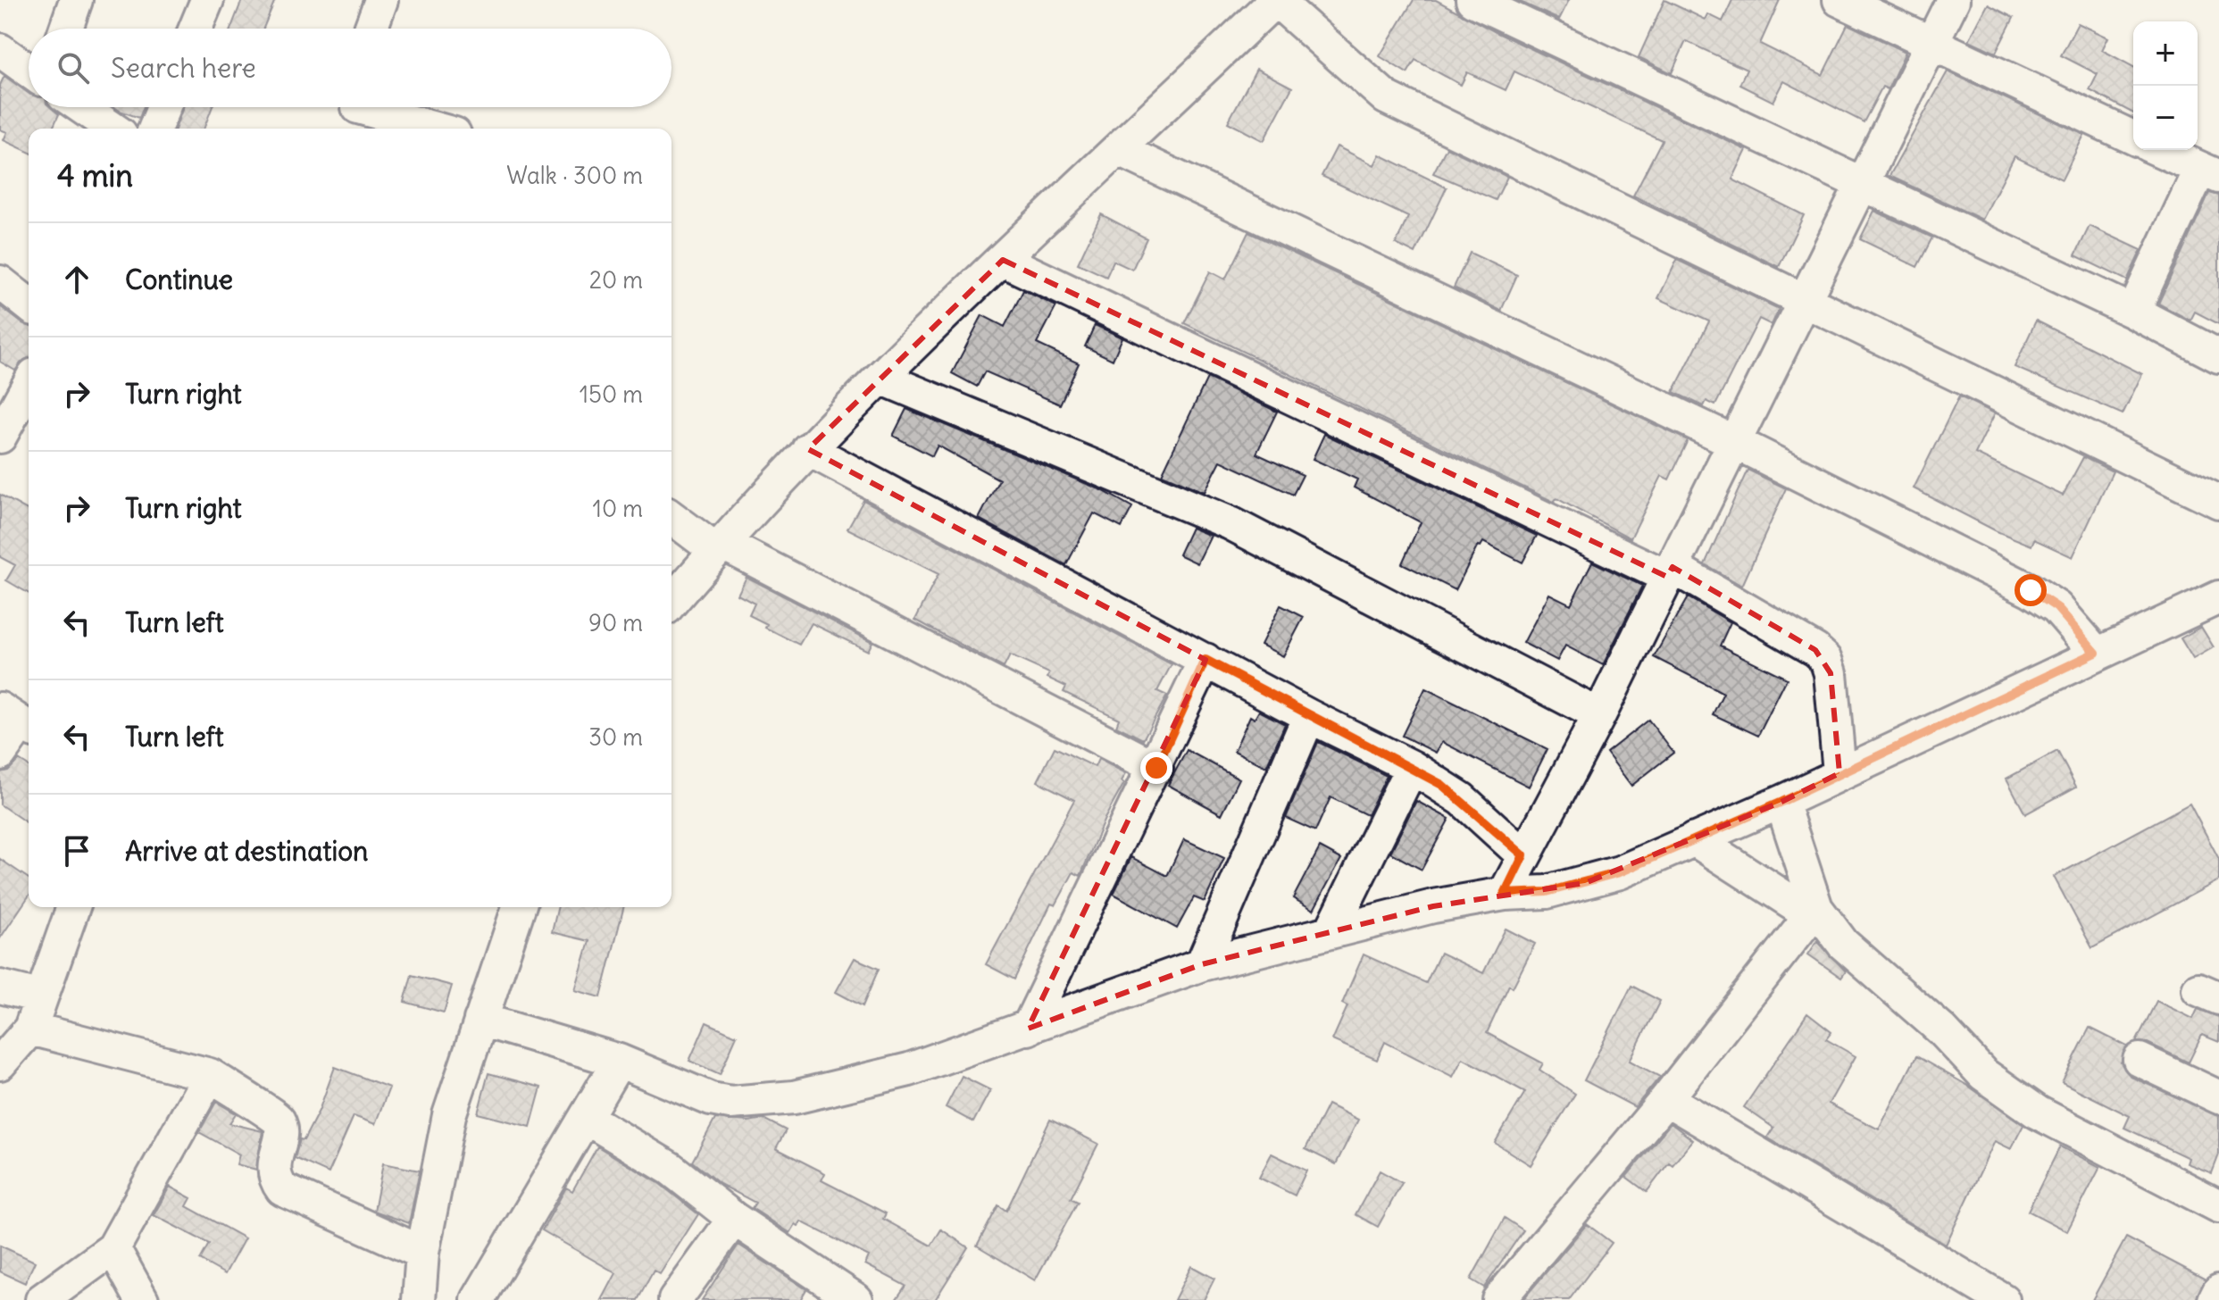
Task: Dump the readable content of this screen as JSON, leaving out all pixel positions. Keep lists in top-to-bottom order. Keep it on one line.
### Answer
{"page":{"map_buttons":["+","−"],"search":"Search here","heading":["4 min","Walk · 300 m"],"list":[["Continue","20 m"],["Turn right","150 m"],["Turn right","10 m"],["Turn left","90 m"],["Turn left","30 m"],"Arrive at destination"]}}
